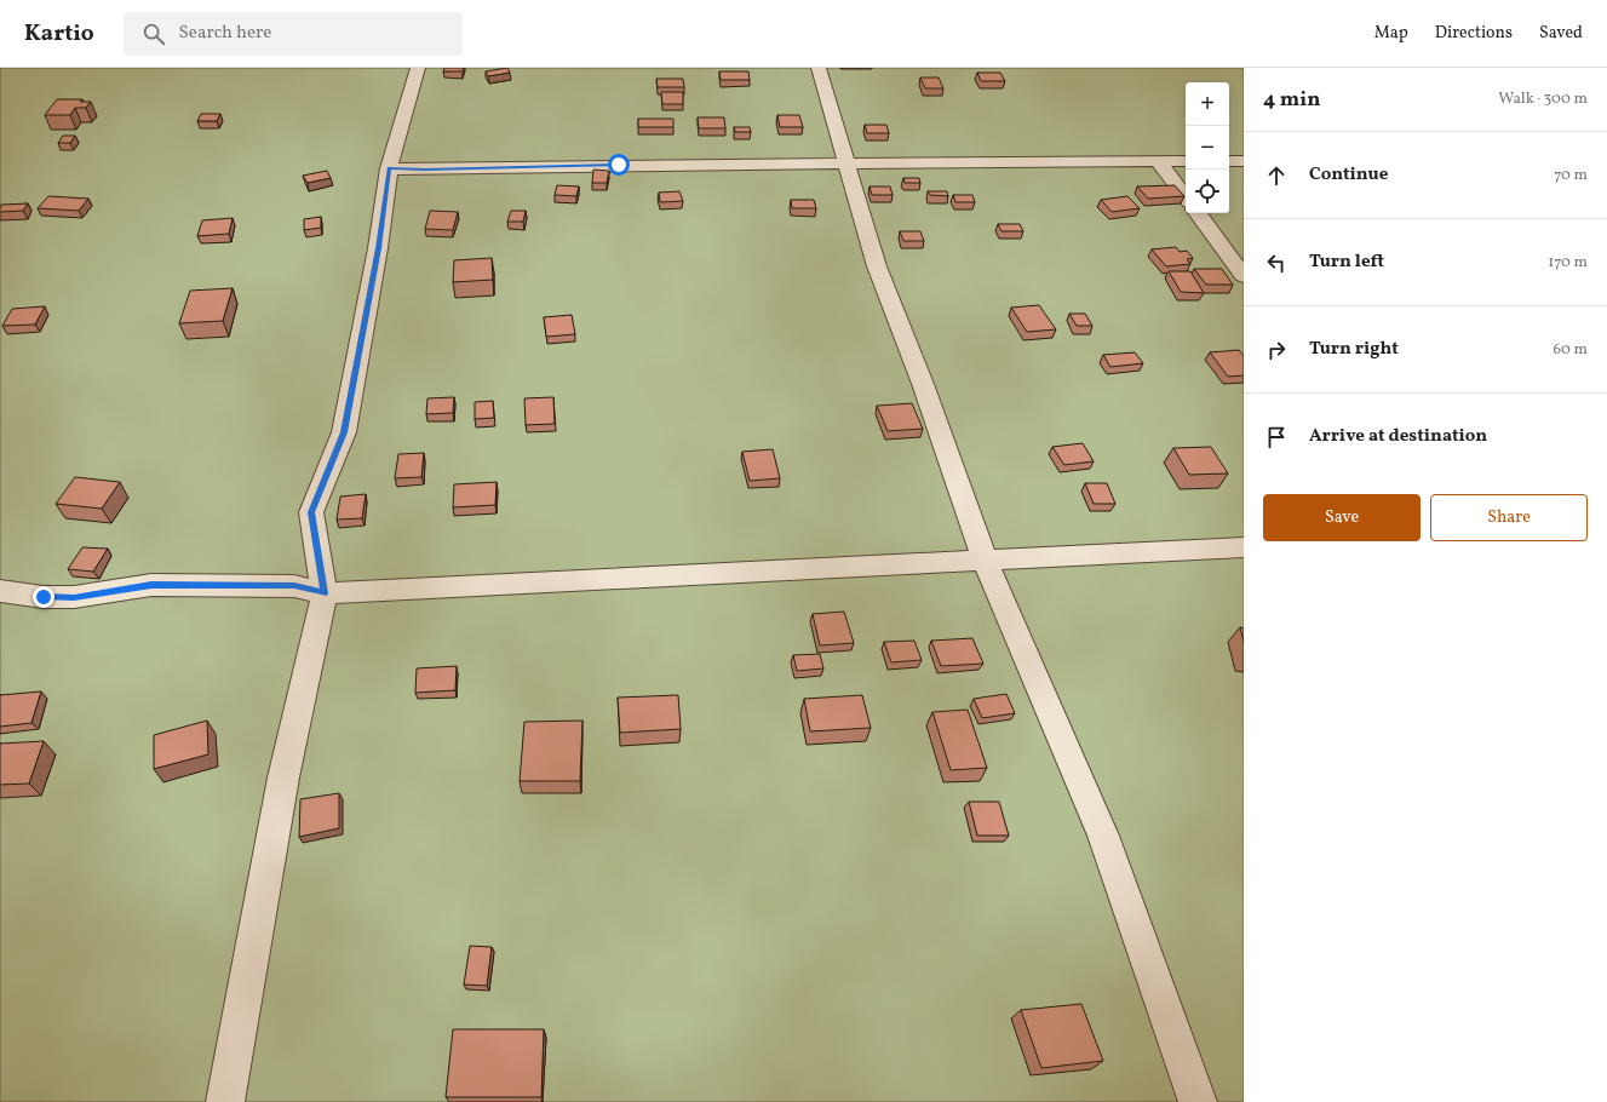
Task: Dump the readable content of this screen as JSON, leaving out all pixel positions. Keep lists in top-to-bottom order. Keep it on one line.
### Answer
{"page":{"header":"Kartio","search":"Search here","nav":["Map","Directions","Saved"],"heading":["4 min","Walk · 300 m"],"map_buttons":["+","−"],"list":[["Continue","70 m"],["Turn left","170 m"],["Turn right","60 m"],"Arrive at destination"],"buttons":["Save","Share"]}}
